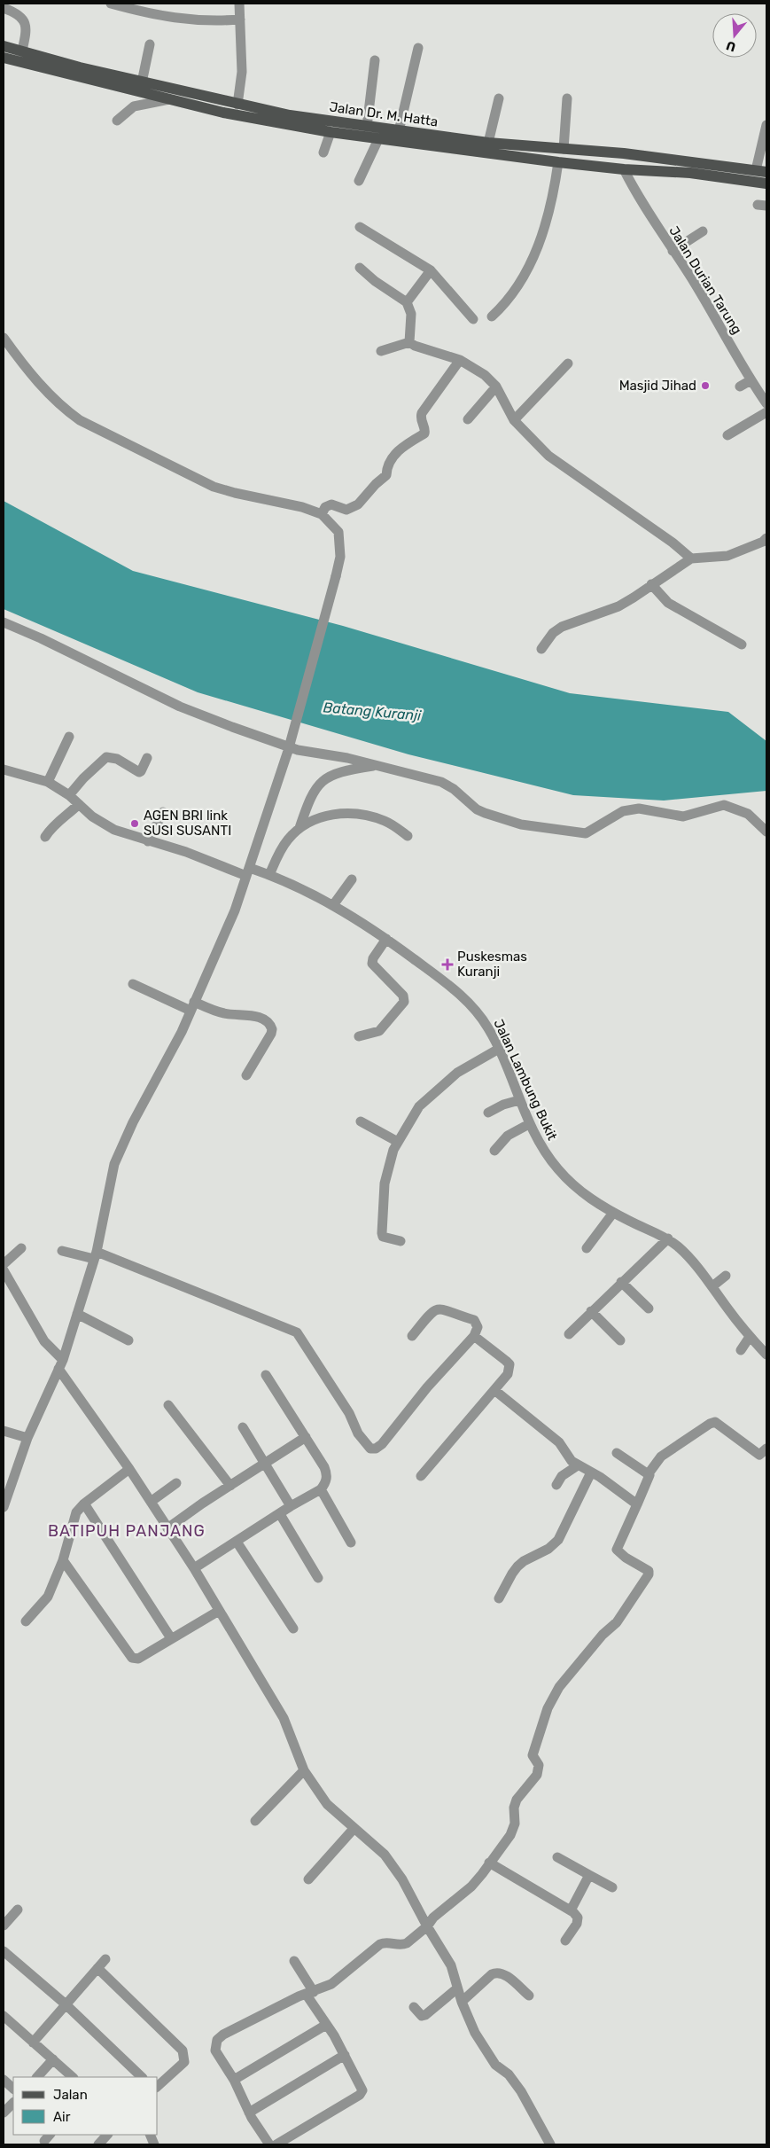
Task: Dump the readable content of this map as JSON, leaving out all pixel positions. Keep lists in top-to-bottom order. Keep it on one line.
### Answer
{"streets":{"main road":["Jalan Dr. M. Hatta"],"street":["Jalan Durian Tarung","Jalan Lambung Bukit"]},"crossings":[["Jalan Dr. M. Hatta","Jalan Durian Tarung"]],"districts":["BATIPUH PANJANG"],"water":["Batang Kuranji"],"places":{"other":["Masjid Jihad","AGEN BRI link SUSI SUSANTI"],"health":["Puskesmas Kuranji"]},"legend":["Jalan","Air"],"north":"bottom"}
